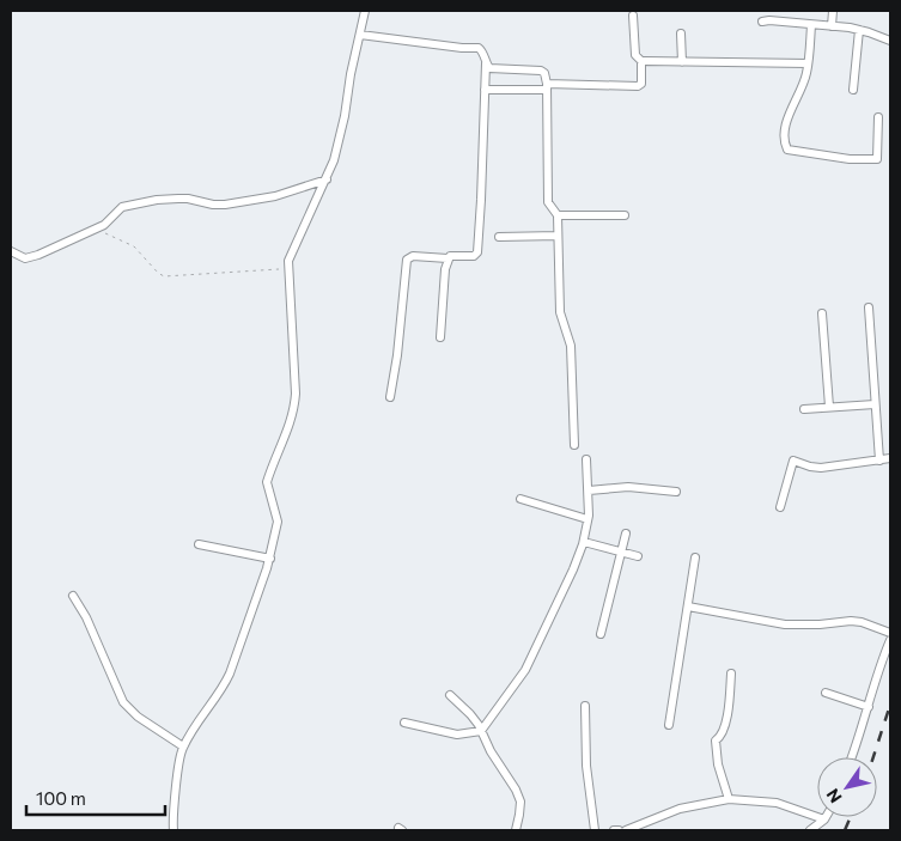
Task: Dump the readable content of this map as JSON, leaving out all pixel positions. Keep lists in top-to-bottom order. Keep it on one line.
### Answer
{"scale_bar":"100 m","north":"bottom left"}
